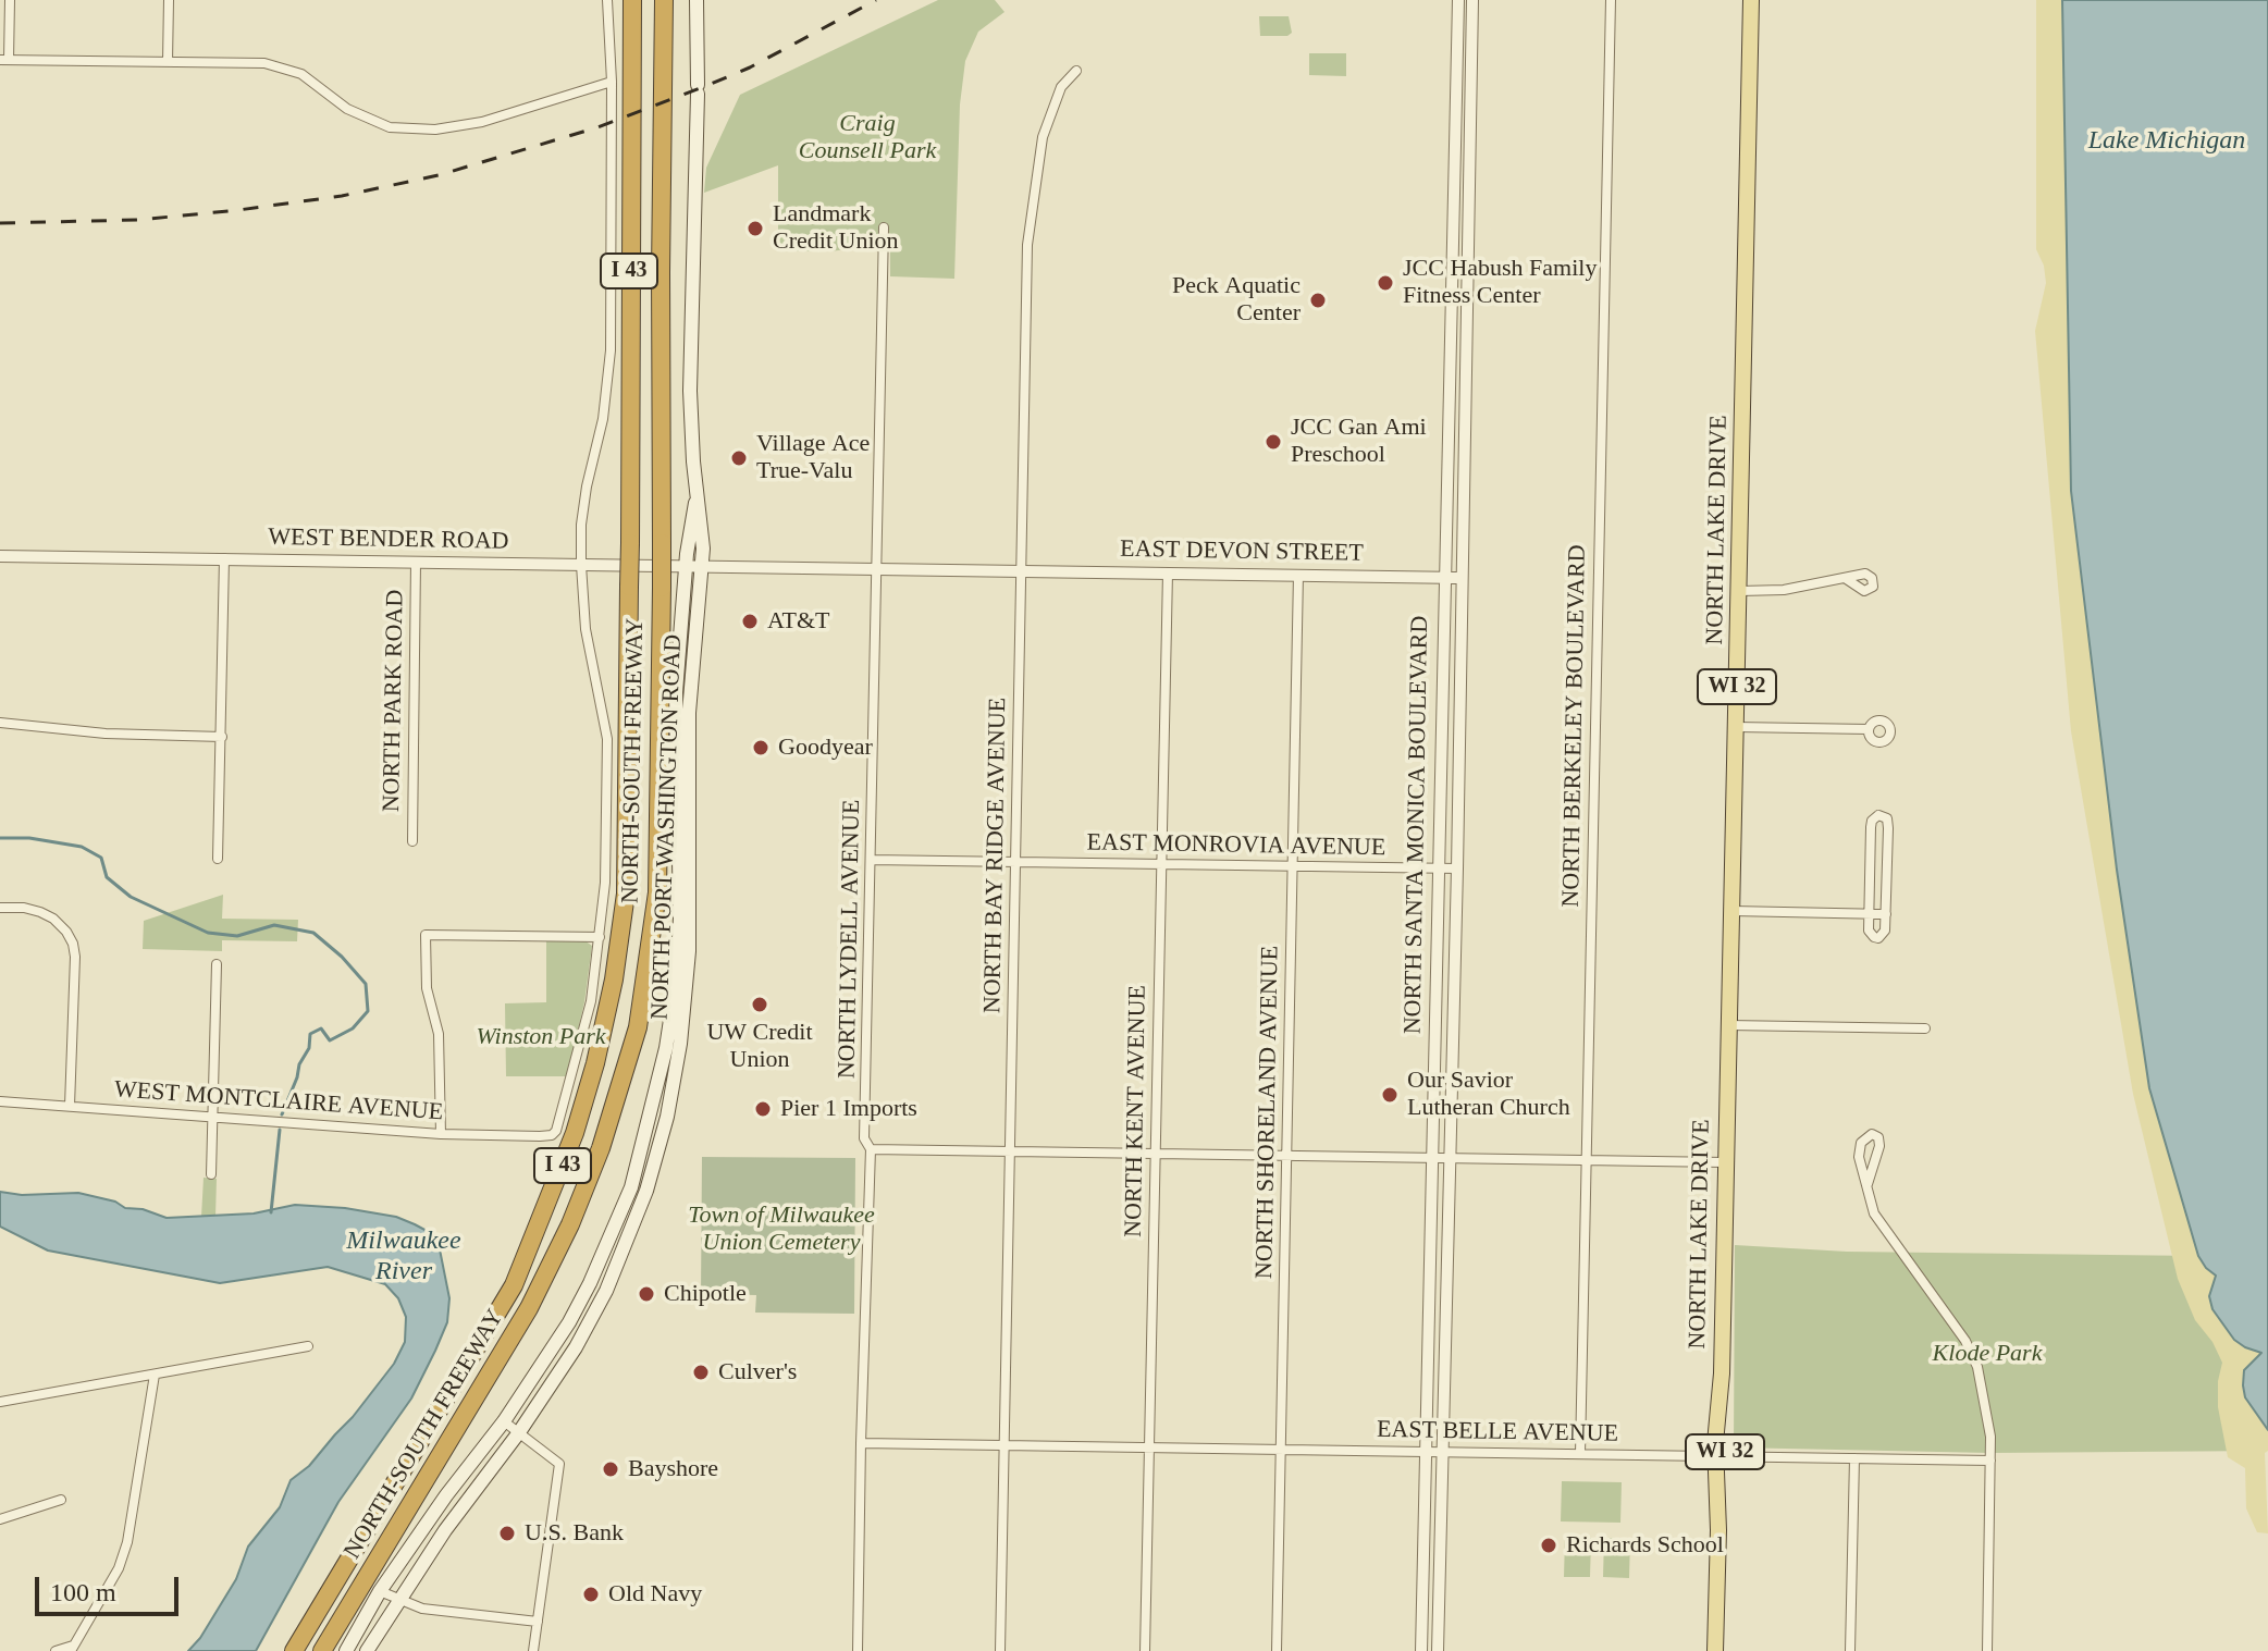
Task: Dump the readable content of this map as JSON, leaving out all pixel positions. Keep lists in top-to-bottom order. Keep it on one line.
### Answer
{"streets":{"highway":["I 43","NORTH-SOUTH FREEWAY"],"main road":["NORTH LAKE DRIVE","WI 32","NORTH PORT WASHINGTON ROAD"],"street":["WEST BENDER ROAD","EAST DEVON STREET","NORTH PARK ROAD","NORTH BERKELEY BOULEVARD","NORTH SANTA MONICA BOULEVARD","EAST MONROVIA AVENUE","NORTH BAY RIDGE AVENUE","NORTH LYDELL AVENUE","WEST MONTCLAIRE AVENUE","NORTH KENT AVENUE","NORTH SHORELAND AVENUE","EAST BELLE AVENUE"]},"crossings":[["NORTH LAKE DRIVE","EAST BELLE AVENUE"],["WEST BENDER ROAD","EAST DEVON STREET"],["WEST BENDER ROAD","NORTH PARK ROAD"],["WEST BENDER ROAD","NORTH PORT WASHINGTON ROAD"],["WEST BENDER ROAD","NORTH LYDELL AVENUE"],["EAST DEVON STREET","NORTH SANTA MONICA BOULEVARD"],["EAST DEVON STREET","NORTH BAY RIDGE AVENUE"],["EAST DEVON STREET","NORTH LYDELL AVENUE"],["EAST DEVON STREET","NORTH KENT AVENUE"],["EAST DEVON STREET","NORTH SHORELAND AVENUE"],["NORTH BERKELEY BOULEVARD","EAST BELLE AVENUE"],["NORTH SANTA MONICA BOULEVARD","EAST MONROVIA AVENUE"],["NORTH SANTA MONICA BOULEVARD","EAST BELLE AVENUE"],["EAST MONROVIA AVENUE","NORTH BAY RIDGE AVENUE"],["EAST MONROVIA AVENUE","NORTH LYDELL AVENUE"],["EAST MONROVIA AVENUE","NORTH KENT AVENUE"],["EAST MONROVIA AVENUE","NORTH SHORELAND AVENUE"],["NORTH BAY RIDGE AVENUE","EAST BELLE AVENUE"],["NORTH LYDELL AVENUE","EAST BELLE AVENUE"],["NORTH KENT AVENUE","EAST BELLE AVENUE"],["NORTH SHORELAND AVENUE","EAST BELLE AVENUE"]],"water":["Lake Michigan","Milwaukee River"],"parks":["Craig Counsell Park","Winston Park","Town of Milwaukee Union Cemetery","Klode Park"],"places":["Landmark Credit Union","JCC Habush Family Fitness Center","Peck Aquatic Center","JCC Gan Ami Preschool","Village Ace True-Valu","AT&T","Goodyear","UW Credit Union","Our Savior Lutheran Church","Pier 1 Imports","Chipotle","Culver's","Bayshore","U.S. Bank","Richards School","Old Navy"],"scale_bar":"100 m"}
